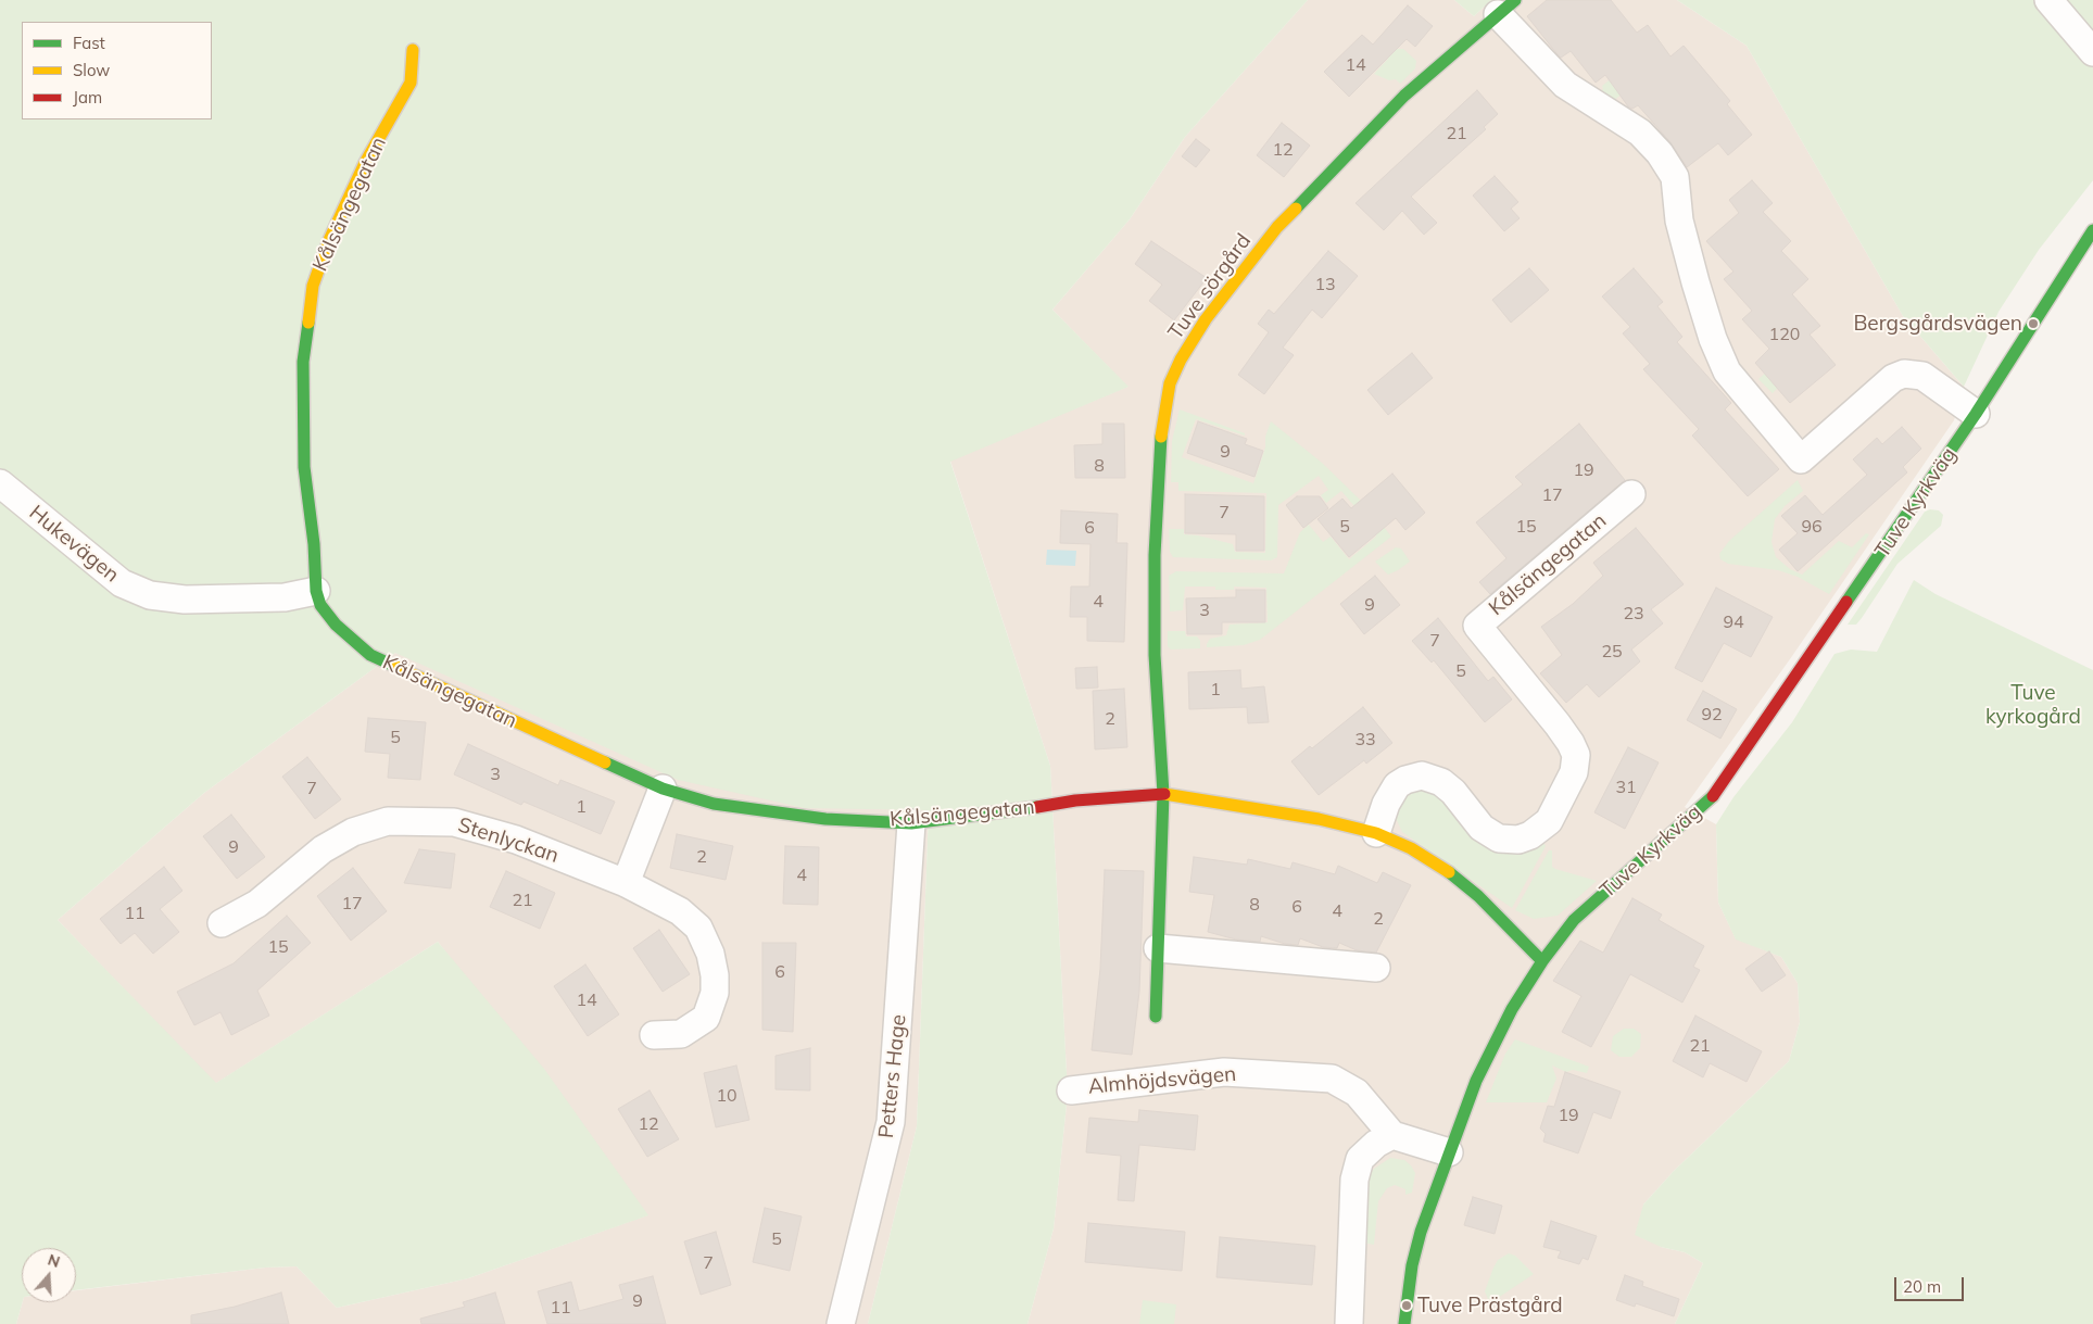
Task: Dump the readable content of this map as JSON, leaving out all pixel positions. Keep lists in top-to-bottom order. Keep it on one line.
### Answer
{"streets":{"street":["Kålsängegatan","Tuve sörgård","Tuve Kyrkväg","Hukevägen","Stenlyckan","Petters Hage","Almhöjdsvägen"]},"crossings":[["Kålsängegatan","Tuve sörgård"],["Kålsängegatan","Tuve Kyrkväg"],["Kålsängegatan","Hukevägen"],["Kålsängegatan","Petters Hage"]],"parks":["Tuve kyrkogård"],"places":["Bergsgårdsvägen","Tuve Prästgård"],"house_numbers":["14","21","12","13","120","9","8","19","17","7","5","15","96","6","4","9","3","23","94","7","25","5","1","92","2","5","33","3","31","7","1","9","2","4","21","17","8","6","4","11","2","15","6","14","21","10","19","12","5","7","9","11"],"legend":["Fast","Slow","Jam"],"scale_bar":"20 m","north":"top"}
